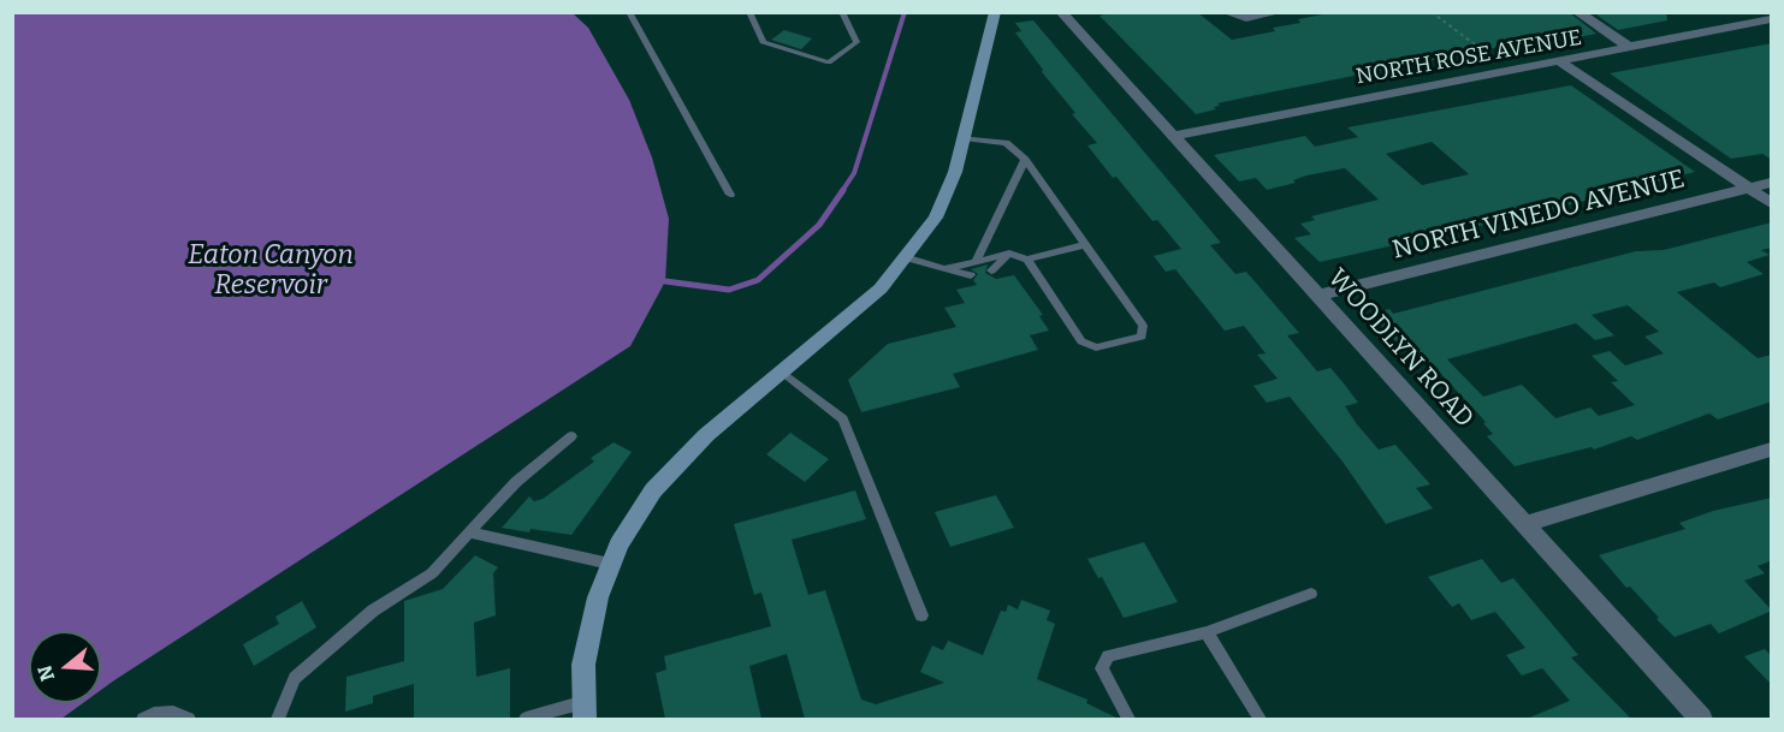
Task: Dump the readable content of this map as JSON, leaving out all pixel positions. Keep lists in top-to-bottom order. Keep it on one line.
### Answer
{"streets":{"street":["NORTH ROSE AVENUE","NORTH VINEDO AVENUE","WOODLYN ROAD"]},"crossings":[["NORTH ROSE AVENUE","WOODLYN ROAD"],["NORTH VINEDO AVENUE","WOODLYN ROAD"]],"water":["Eaton Canyon Reservoir"],"north":"left"}
